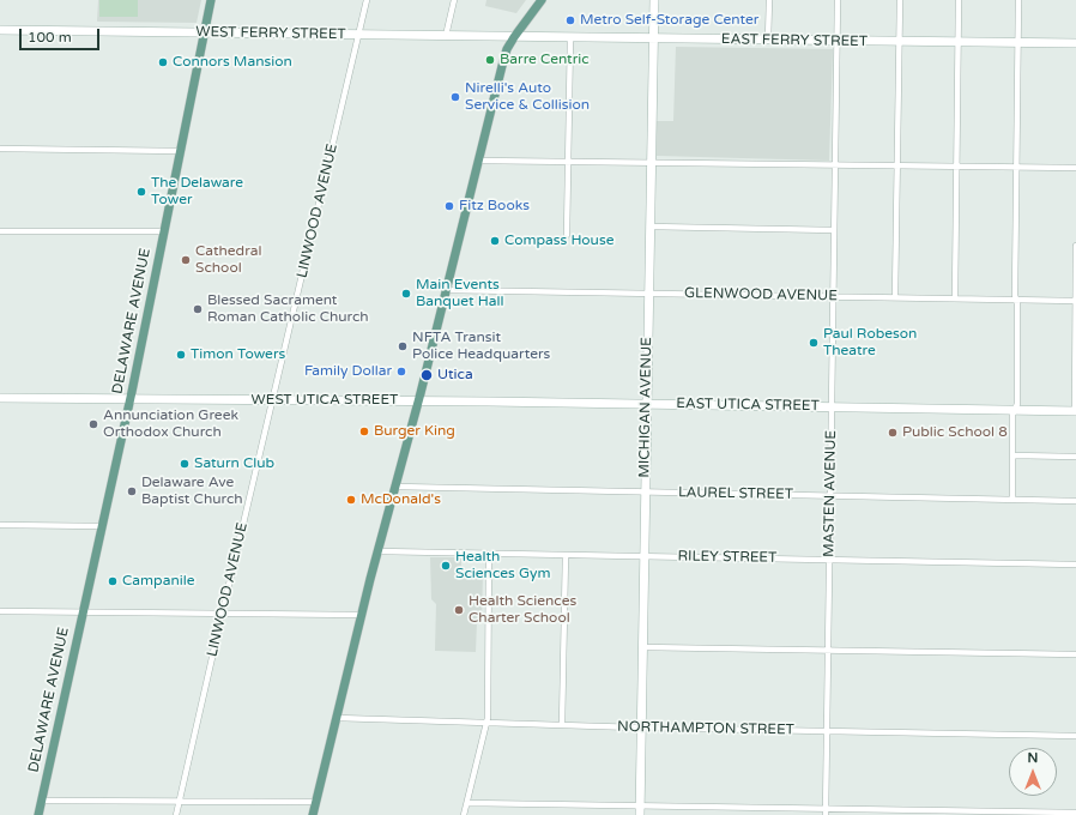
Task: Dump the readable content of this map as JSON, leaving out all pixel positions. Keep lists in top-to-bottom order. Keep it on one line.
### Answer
{"streets":{"main road":["DELAWARE AVENUE"],"street":["WEST FERRY STREET","EAST FERRY STREET","LINWOOD AVENUE","GLENWOOD AVENUE","WEST UTICA STREET","EAST UTICA STREET","MICHIGAN AVENUE","LAUREL STREET","MASTEN AVENUE","RILEY STREET","NORTHAMPTON STREET"]},"crossings":[["WEST FERRY STREET","EAST FERRY STREET"],["WEST FERRY STREET","LINWOOD AVENUE"],["WEST FERRY STREET","DELAWARE AVENUE"],["EAST FERRY STREET","MICHIGAN AVENUE"],["EAST FERRY STREET","MASTEN AVENUE"],["LINWOOD AVENUE","WEST UTICA STREET"],["GLENWOOD AVENUE","MICHIGAN AVENUE"],["GLENWOOD AVENUE","MASTEN AVENUE"],["DELAWARE AVENUE","WEST UTICA STREET"],["WEST UTICA STREET","EAST UTICA STREET"],["EAST UTICA STREET","MICHIGAN AVENUE"],["EAST UTICA STREET","MASTEN AVENUE"],["MICHIGAN AVENUE","LAUREL STREET"],["MICHIGAN AVENUE","RILEY STREET"],["MICHIGAN AVENUE","NORTHAMPTON STREET"],["LAUREL STREET","MASTEN AVENUE"],["MASTEN AVENUE","RILEY STREET"],["MASTEN AVENUE","NORTHAMPTON STREET"]],"places":["Metro Self-Storage Center","Barre Centric","Connors Mansion","Nirelli's Auto Service & Collision","The Delaware Tower","Fitz Books","Compass House","Cathedral School","Main Events Banquet Hall","Blessed Sacrament Roman Catholic Church","Paul Robeson Theatre","NFTA Transit Police Headquarters","Timon Towers","Family Dollar","Utica","Annunciation Greek Orthodox Church","Burger King","Public School 8","Saturn Club","Delaware Ave Baptist Church","McDonald's","Health Sciences Gym","Campanile","Health Sciences Charter School"],"scale_bar":"100 m","north":"top"}
